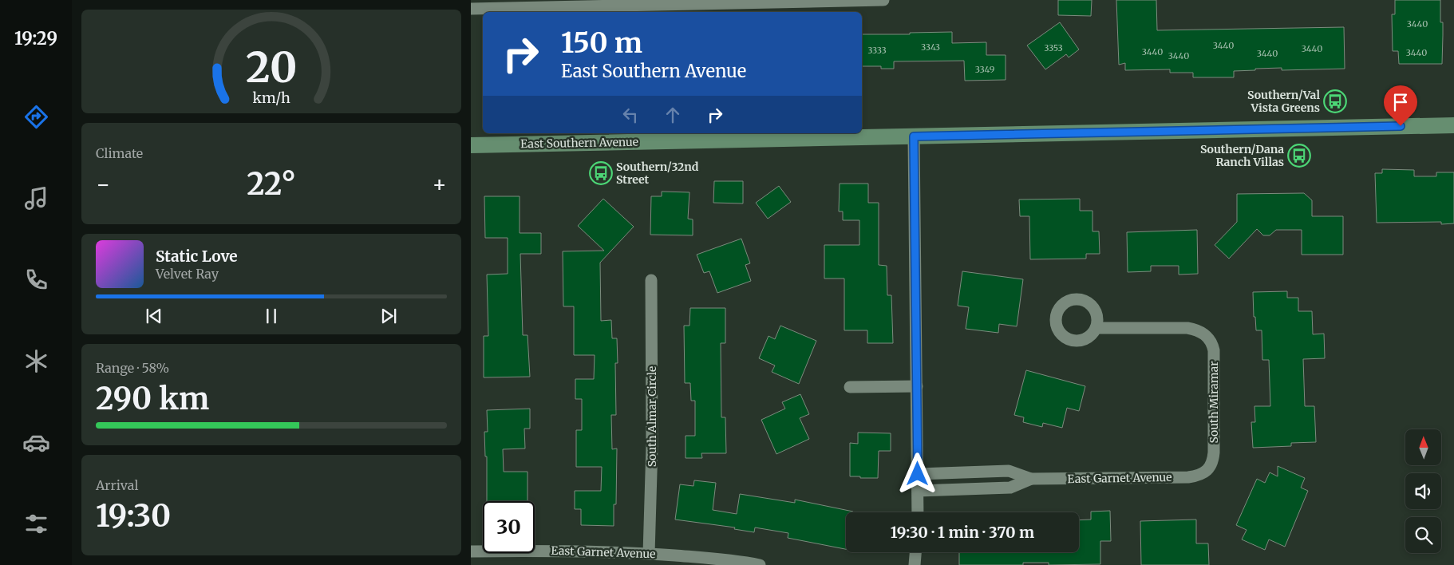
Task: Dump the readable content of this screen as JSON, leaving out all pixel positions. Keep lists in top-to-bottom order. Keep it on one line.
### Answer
{"streets":{"main road":["East Southern Avenue"],"street":["South Miramar","South Almar Circle","East Garnet Avenue"]},"crossings":[["South Miramar","East Garnet Avenue"],["South Almar Circle","East Garnet Avenue"]],"places":{"bus stop":["Southern/Val Vista Greens","Southern/Dana Ranch Villas","Southern/32nd Street"]},"house_numbers":["3440","3440","3343","3353","3440","3333","3440","3440","3440","3440","3349"],"north":"top","page":{"tabs":"19:29","turn":["150 m","East Southern Avenue"],"tile":["Climate",["Range · 58%","290 km"],["Arrival","19:30"]],"heat":["−","22°","+"],"song":["Static Love","Velvet Ray"],"limit":"30","trip":"19:30 · 1 min · 370 m","gauge":["20","km/h"]}}
